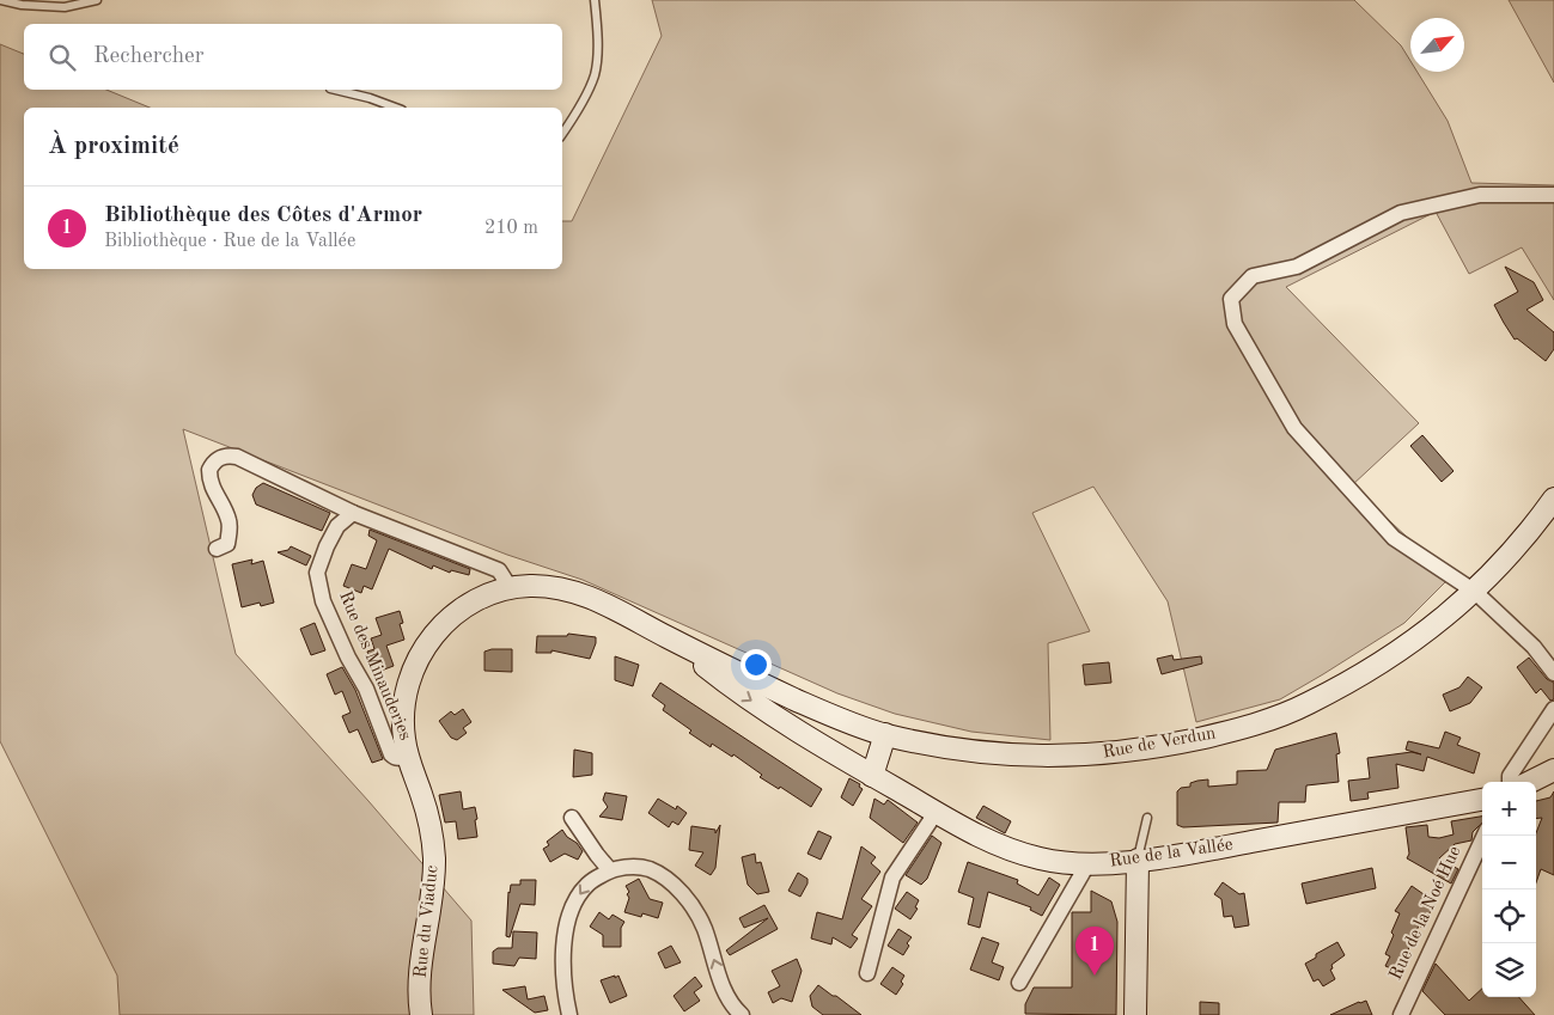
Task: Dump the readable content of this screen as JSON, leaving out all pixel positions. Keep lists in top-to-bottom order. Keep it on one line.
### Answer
{"streets":{"main road":["Rue de Verdun","Rue de la Vallée","Rue du Viaduc"],"street":["Rue des Minauderies","Rue de la Noé Hue"]},"crossings":[["Rue des Minauderies","Rue du Viaduc"],["Rue de Verdun","Rue de la Vallée"],["Rue de Verdun","Rue du Viaduc"],["Rue de la Vallée","Rue du Viaduc"]],"north":"top right","page":{"search":"Rechercher","heading":"À proximité","list":[{"mark":"1","name":"Bibliothèque des Côtes d'Armor","note":"Bibliothèque · Rue de la Vallée","value":"210 m"}],"map_buttons":["+","−"],"pins":"1"}}
